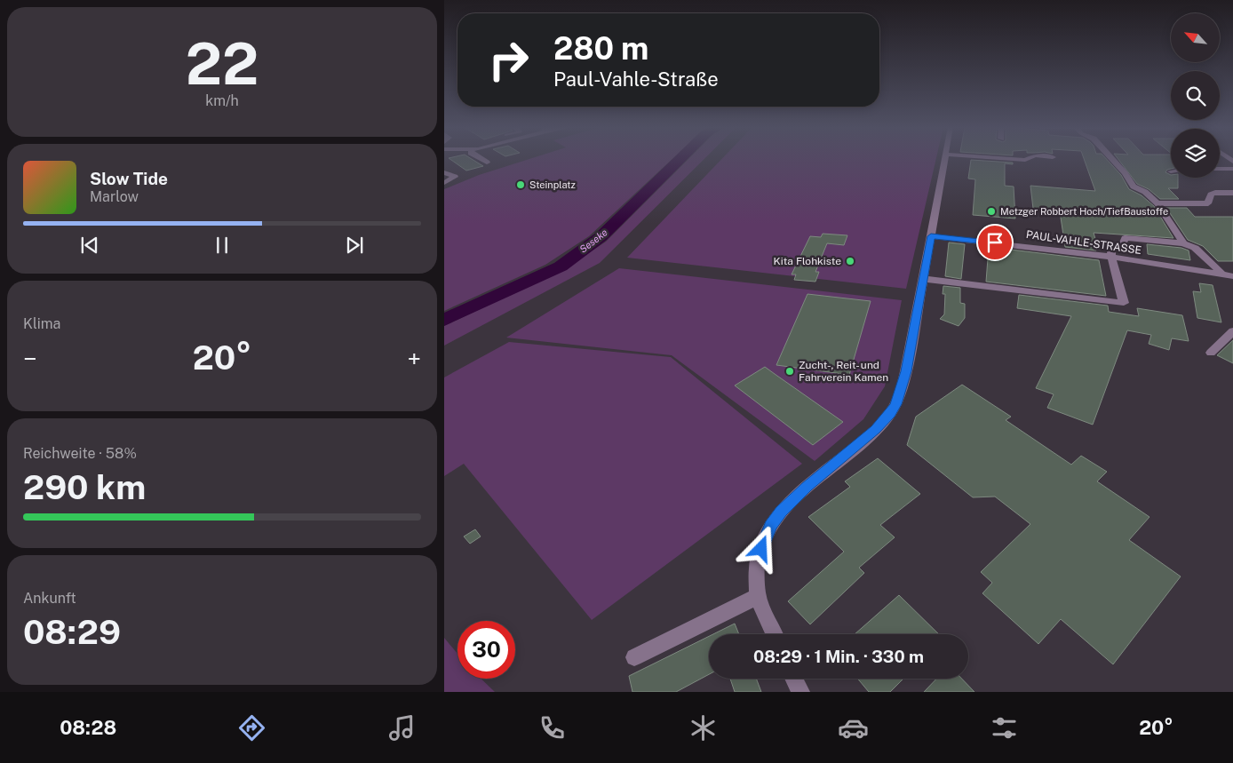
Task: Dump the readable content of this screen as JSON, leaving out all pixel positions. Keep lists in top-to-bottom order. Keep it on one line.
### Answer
{"streets":{"street":["PAUL-VAHLE-STRASSE"]},"water":["Seseke"],"places":["Steinplatz","Metzger Robbert Hoch/TiefBaustoffe","Kita Flohkiste","Zucht-, Reit- und Fahrverein Kamen"],"north":"top left","page":{"tile":[["22","km/h"],"Klima",["Reichweite · 58%","290 km"],["Ankunft","08:29"]],"turn":["280 m","Paul-Vahle-Straße"],"song":["Slow Tide","Marlow"],"heat":["−","20°","+"],"limit":"30","trip":"08:29 · 1 Min. · 330 m","tabs":["08:28","20°"]}}
